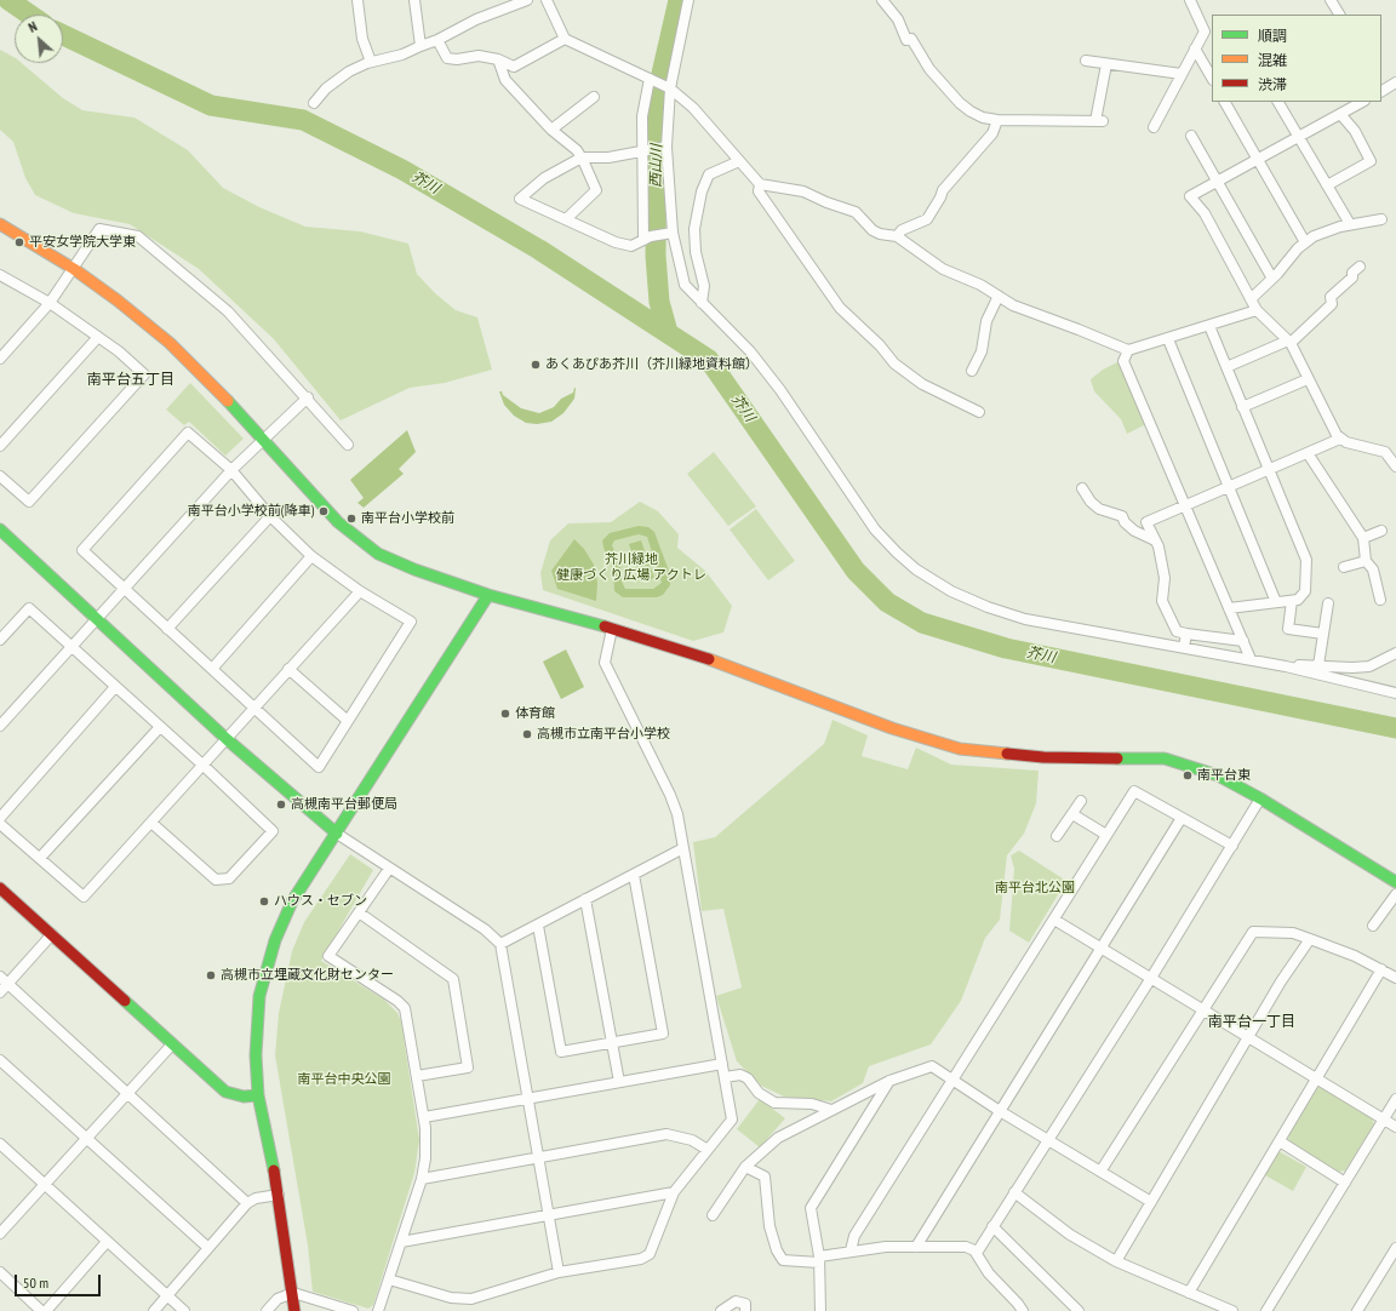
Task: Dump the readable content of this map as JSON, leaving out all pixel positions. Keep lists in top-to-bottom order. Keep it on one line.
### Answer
{"districts":["南平台五丁目","南平台一丁目"],"water":["西山川","芥川"],"parks":["芥川緑地 健康づくり広場 アクトレ","南平台北公園","南平台中央公園"],"places":["平安女学院大学東","あくあぴあ芥川（芥川緑地資料館）","南平台小学校前(降車)","南平台小学校前","体育館","高槻市立南平台小学校","南平台東","高槻南平台郵便局","ハウス・セブン","高槻市立埋蔵文化財センター"],"legend":["順調","混雑","渋滞"],"scale_bar":"50 m","north":"top left"}
